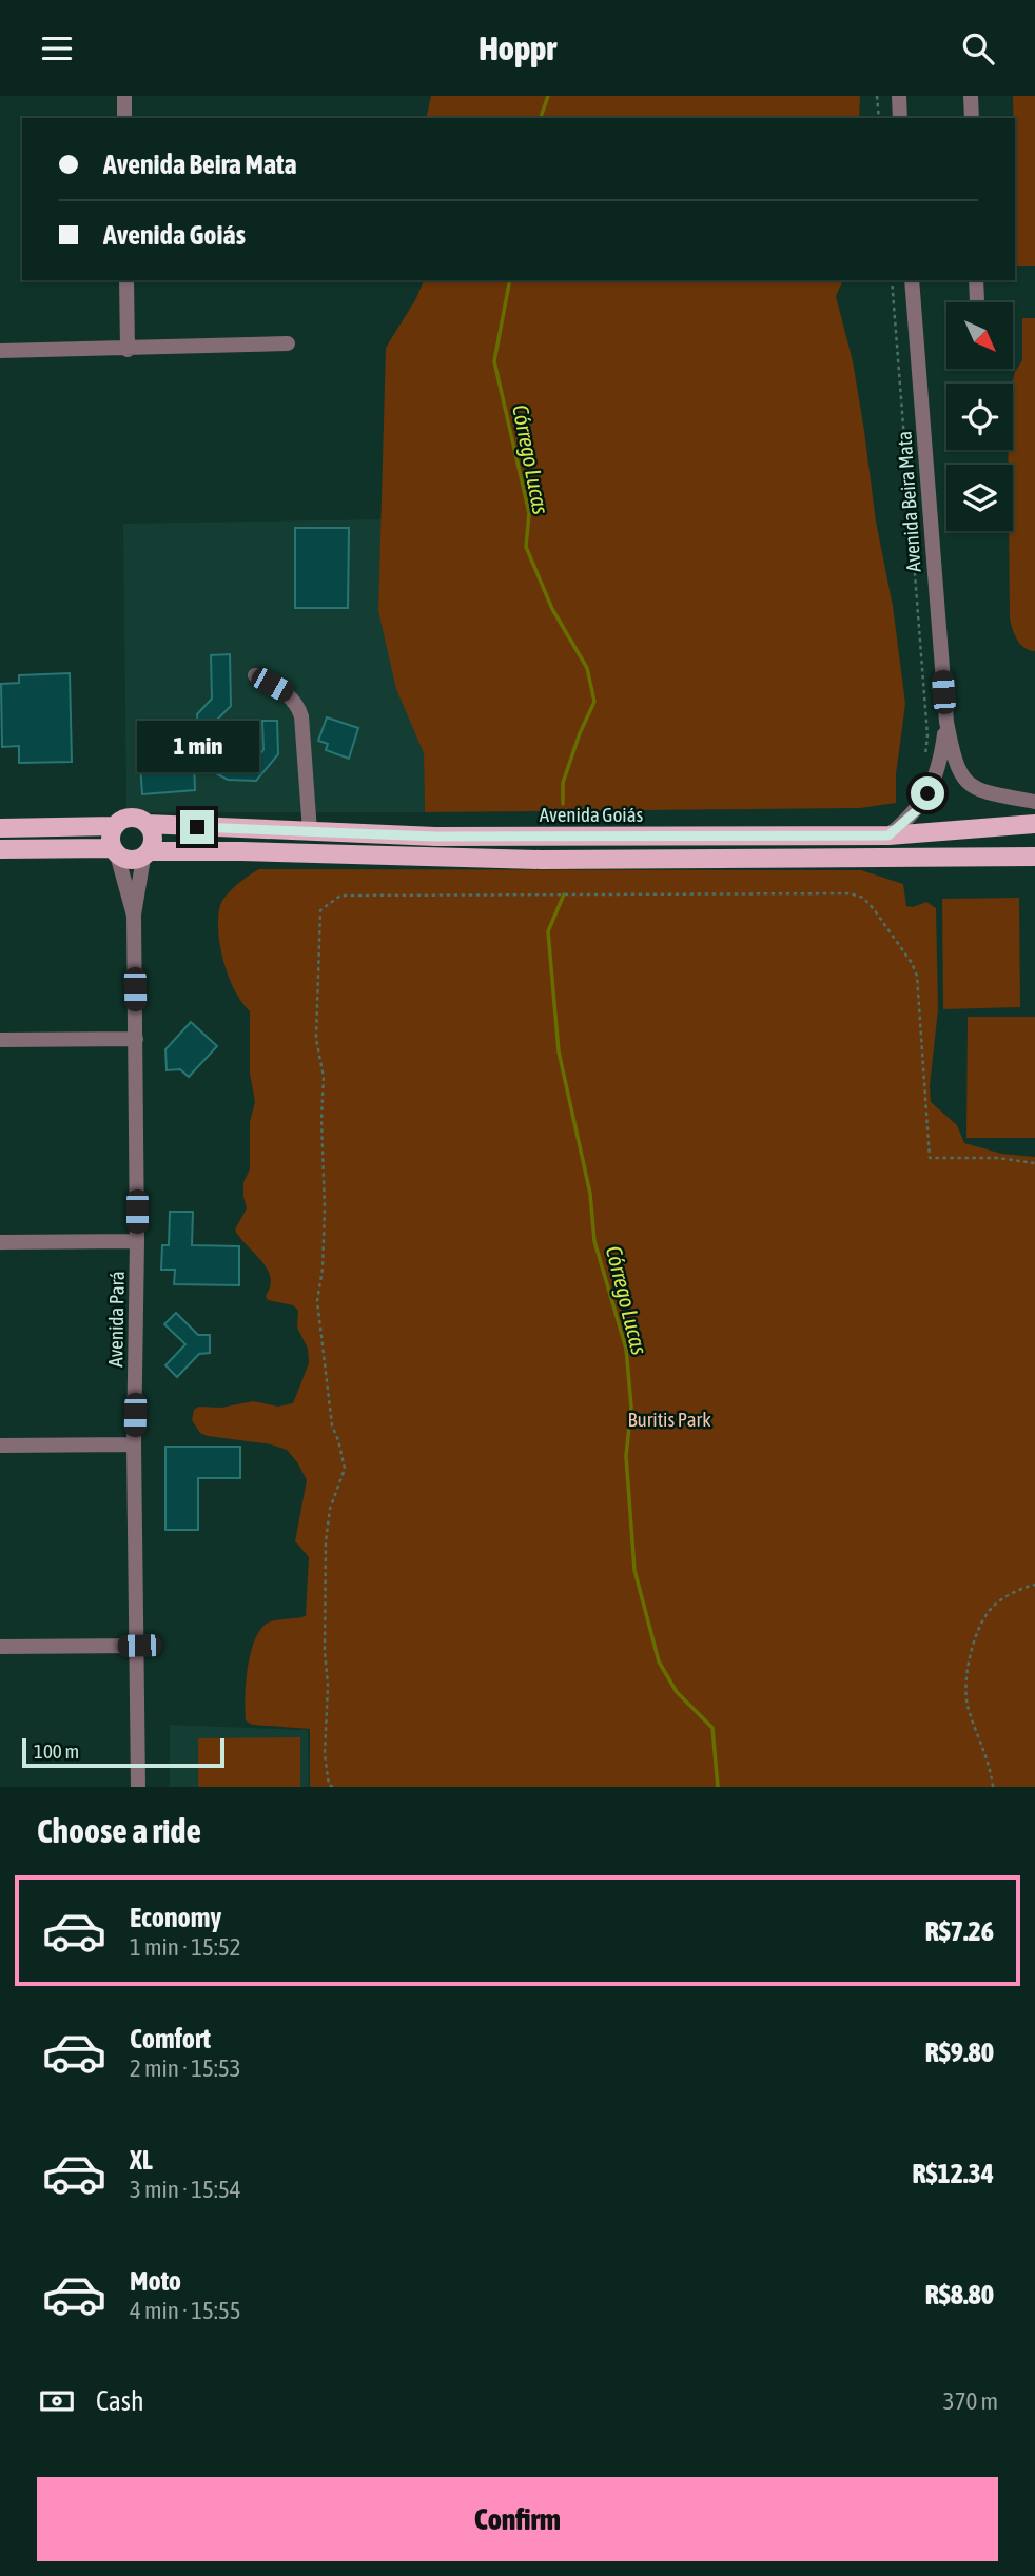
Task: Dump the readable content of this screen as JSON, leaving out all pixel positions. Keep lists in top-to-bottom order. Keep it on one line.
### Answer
{"streets":{"main road":["Avenida Goiás"],"street":["Avenida Beira Mata","Avenida Pará"]},"crossings":[["Avenida Beira Mata","Avenida Goiás"],["Avenida Goiás","Avenida Pará"]],"water":["Córrego Lucas"],"parks":["Buritis Park"],"scale_bar":"100 m","north":"bottom right","page":{"header":"Hoppr","banner":["Avenida Beira Mata","Avenida Goiás"],"bubble":"1 min","scale":"100 m","heading":"Choose a ride","list":[{"name":"Economy","note":"1 min · 15:52","value":"R$7.26"},{"name":"Comfort","note":"2 min · 15:53","value":"R$9.80"},{"name":"XL","note":"3 min · 15:54","value":"R$12.34"},{"name":"Moto","note":"4 min · 15:55","value":"R$8.80"}],"pay":["Cash","370 m"],"buttons":"Confirm"}}
